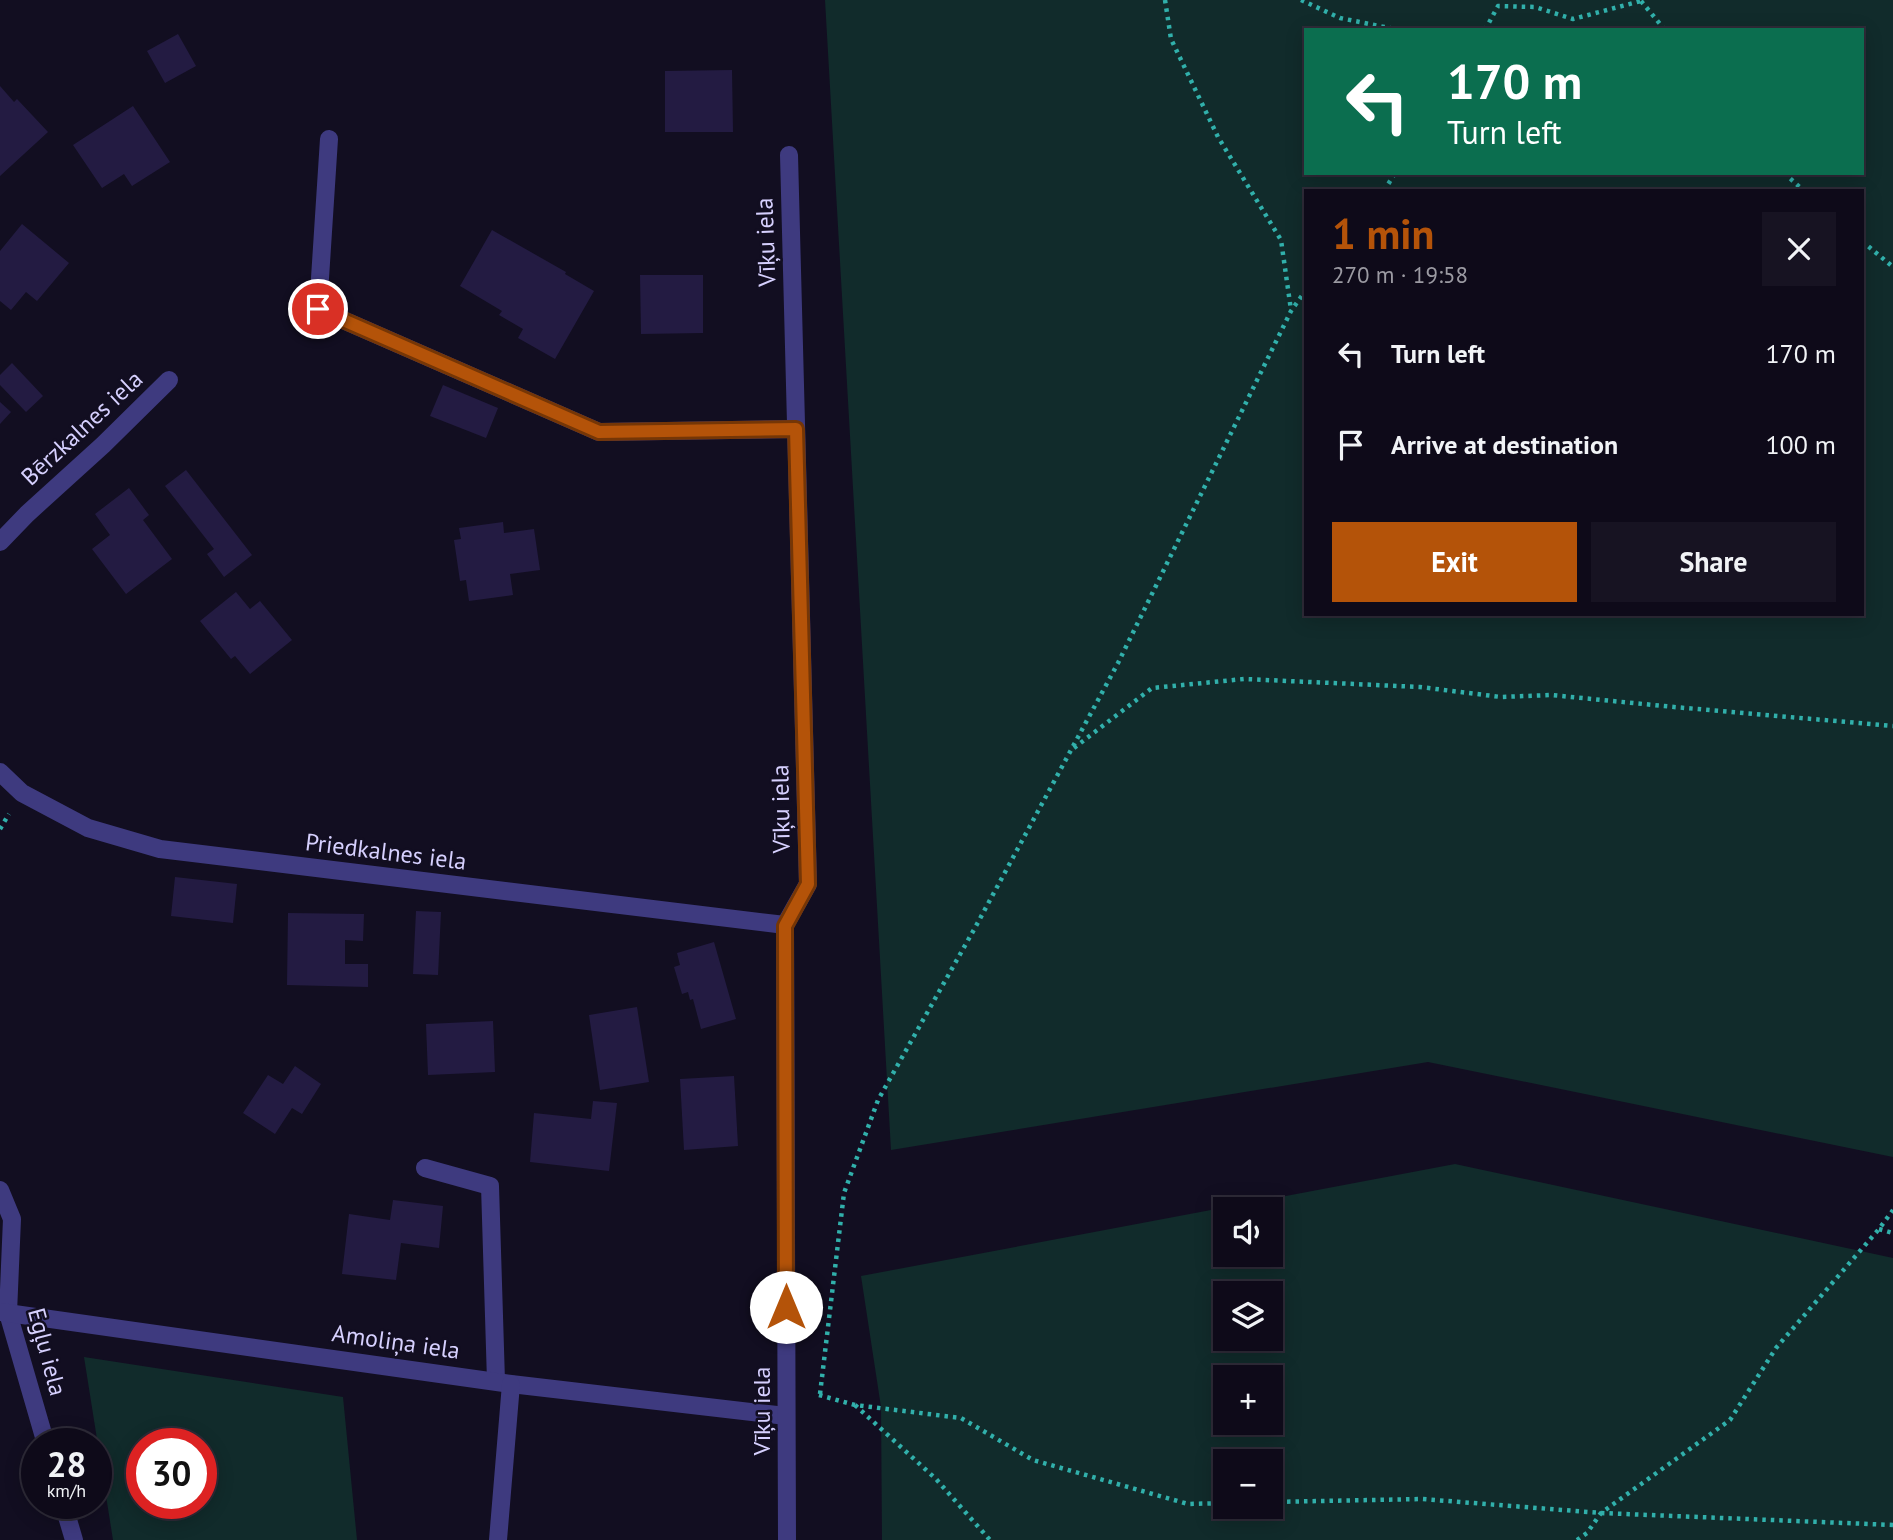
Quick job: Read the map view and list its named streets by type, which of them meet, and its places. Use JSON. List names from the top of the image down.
{
  "streets": {
    "street": [
      "Vīķu iela",
      "Bērzkalnes iela",
      "Priedkalnes iela",
      "Amoliņa iela",
      "Egļu iela"
    ]
  },
  "crossings": [
    ["Vīķu iela", "Priedkalnes iela"],
    ["Vīķu iela", "Amoliņa iela"],
    ["Amoliņa iela", "Egļu iela"]
  ],
  "page": {
    "turn": ["170 m", "Turn left"],
    "heading": ["1 min", "270 m · 19:58"],
    "list": [
      {
        "name": "Turn left",
        "value": "170 m"
      },
      {
        "name": "Arrive at destination",
        "value": "100 m"
      }
    ],
    "buttons": ["Exit", "Share"],
    "map_buttons": ["+", "−"],
    "speed": "28 km/h",
    "limit": "30"
  }
}
